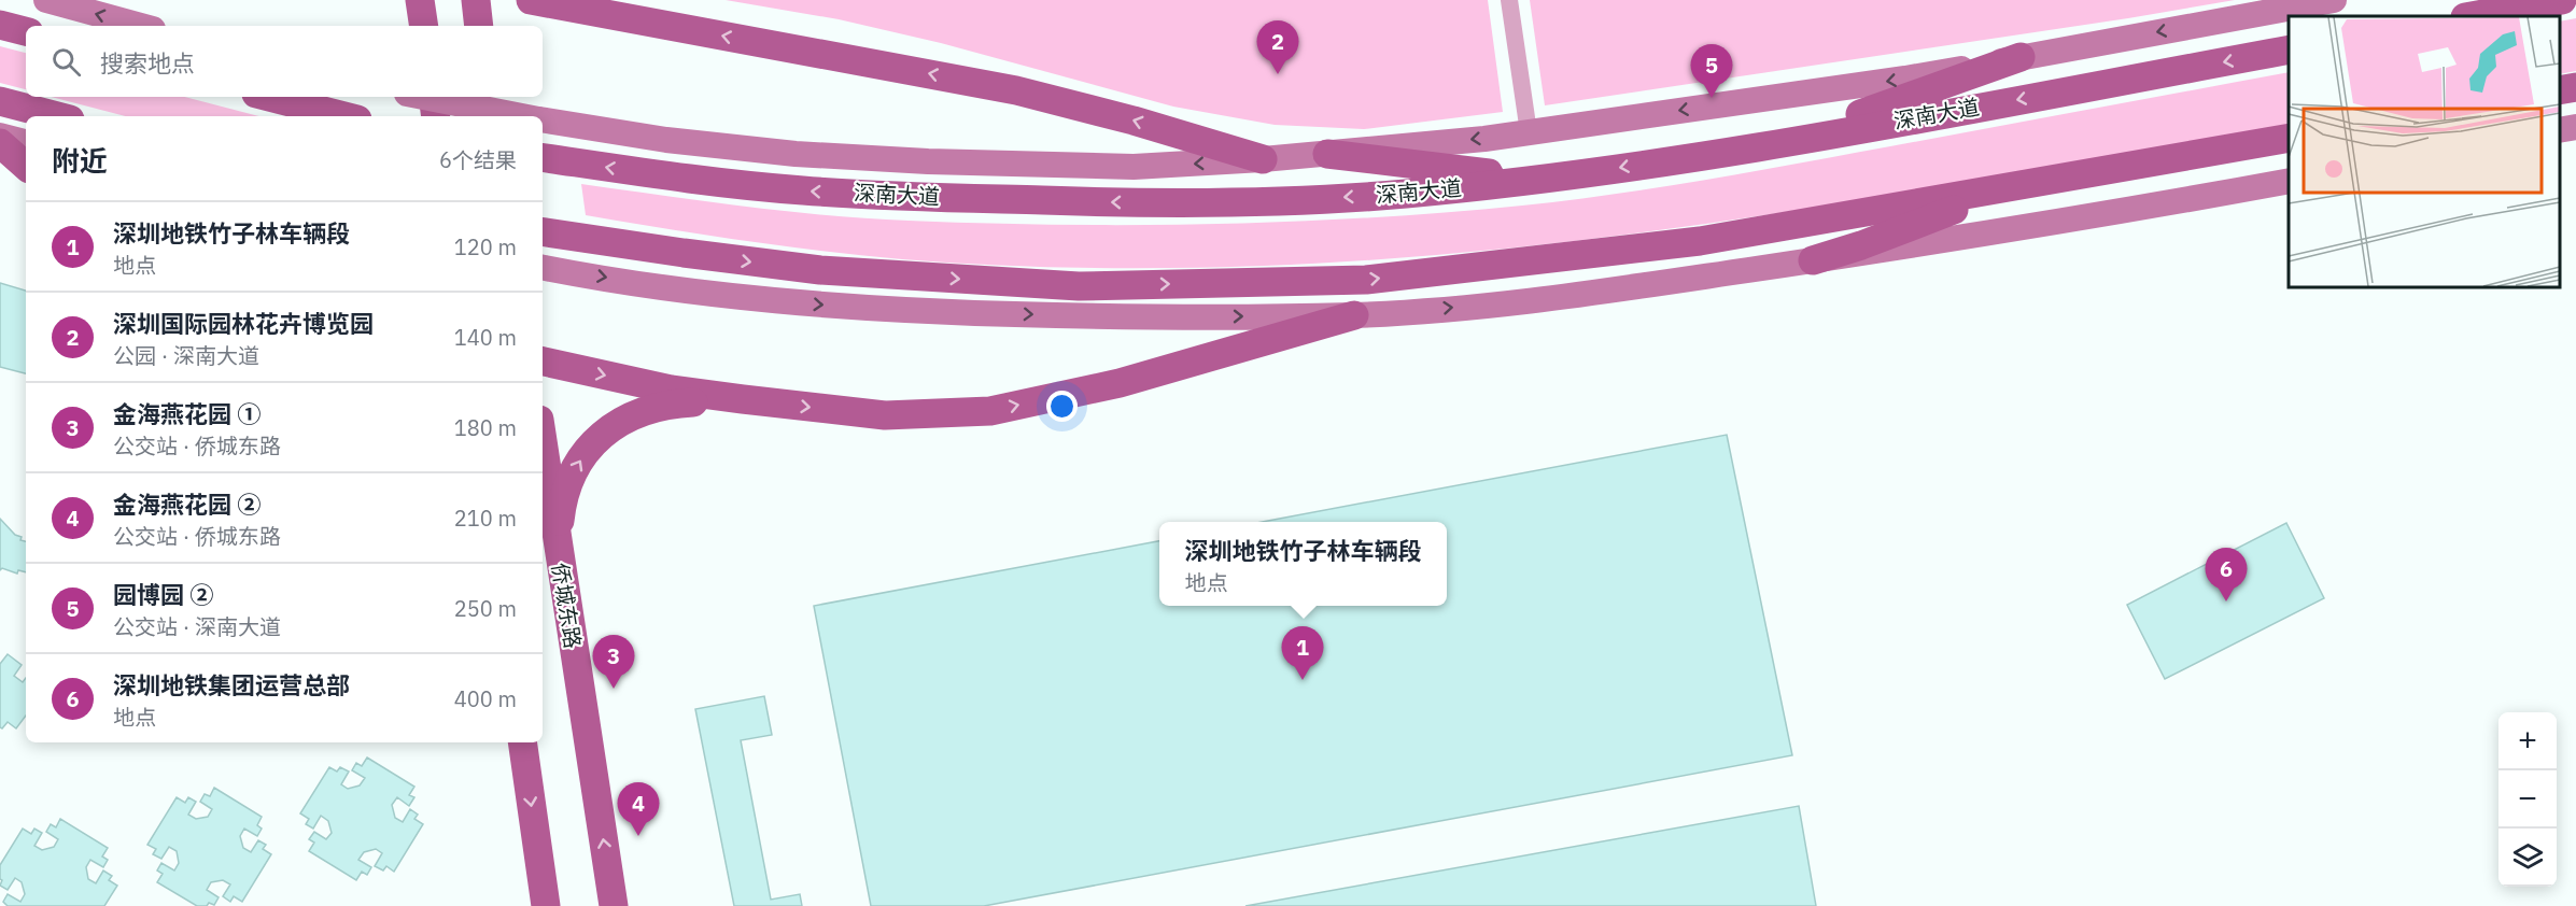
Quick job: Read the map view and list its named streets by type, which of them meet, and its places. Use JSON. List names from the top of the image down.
{
  "streets": {
    "main road": ["深南大道", "侨城东路"]
  },
  "page": {
    "pins": [
      "2",
      "5",
      "6",
      "1",
      "3",
      "4"
    ],
    "search": "搜索地点",
    "heading": ["附近", "6个结果"],
    "list": [
      {
        "mark": "1",
        "name": "深圳地铁竹子林车辆段",
        "note": "地点",
        "value": "120 m"
      },
      {
        "mark": "2",
        "name": "深圳国际园林花卉博览园",
        "note": "公园 · 深南大道",
        "value": "140 m"
      },
      {
        "mark": "3",
        "name": "金海燕花园 ①",
        "note": "公交站 · 侨城东路",
        "value": "180 m"
      },
      {
        "mark": "4",
        "name": "金海燕花园 ②",
        "note": "公交站 · 侨城东路",
        "value": "210 m"
      },
      {
        "mark": "5",
        "name": "园博园 ②",
        "note": "公交站 · 深南大道",
        "value": "250 m"
      },
      {
        "mark": "6",
        "name": "深圳地铁集团运营总部",
        "note": "地点",
        "value": "400 m"
      }
    ],
    "popup": ["深圳地铁竹子林车辆段", "地点"],
    "map_buttons": ["+", "−"]
  }
}
